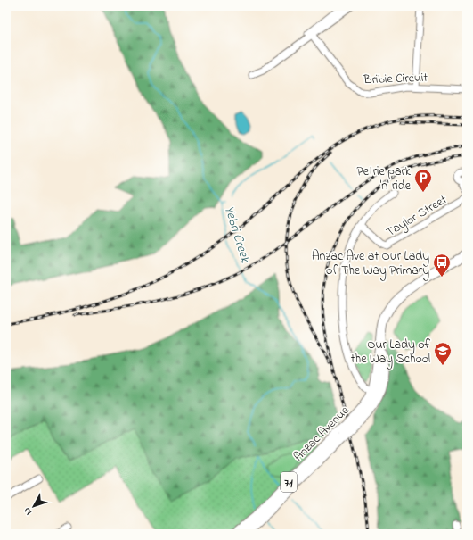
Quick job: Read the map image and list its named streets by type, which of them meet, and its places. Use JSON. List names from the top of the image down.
{
  "streets": {
    "highway": ["Anzac Avenue", "71"],
    "street": ["Bribie Circuit", "Taylor Street"]
  },
  "water": ["Yebri Creek"],
  "places": {
    "parking": ["Petrie park 'n' ride"],
    "bus stop": ["Anzac Ave at Our Lady of The Way Primary"],
    "school or university": ["Our Lady of the Way School"]
  },
  "north": "bottom left"
}
